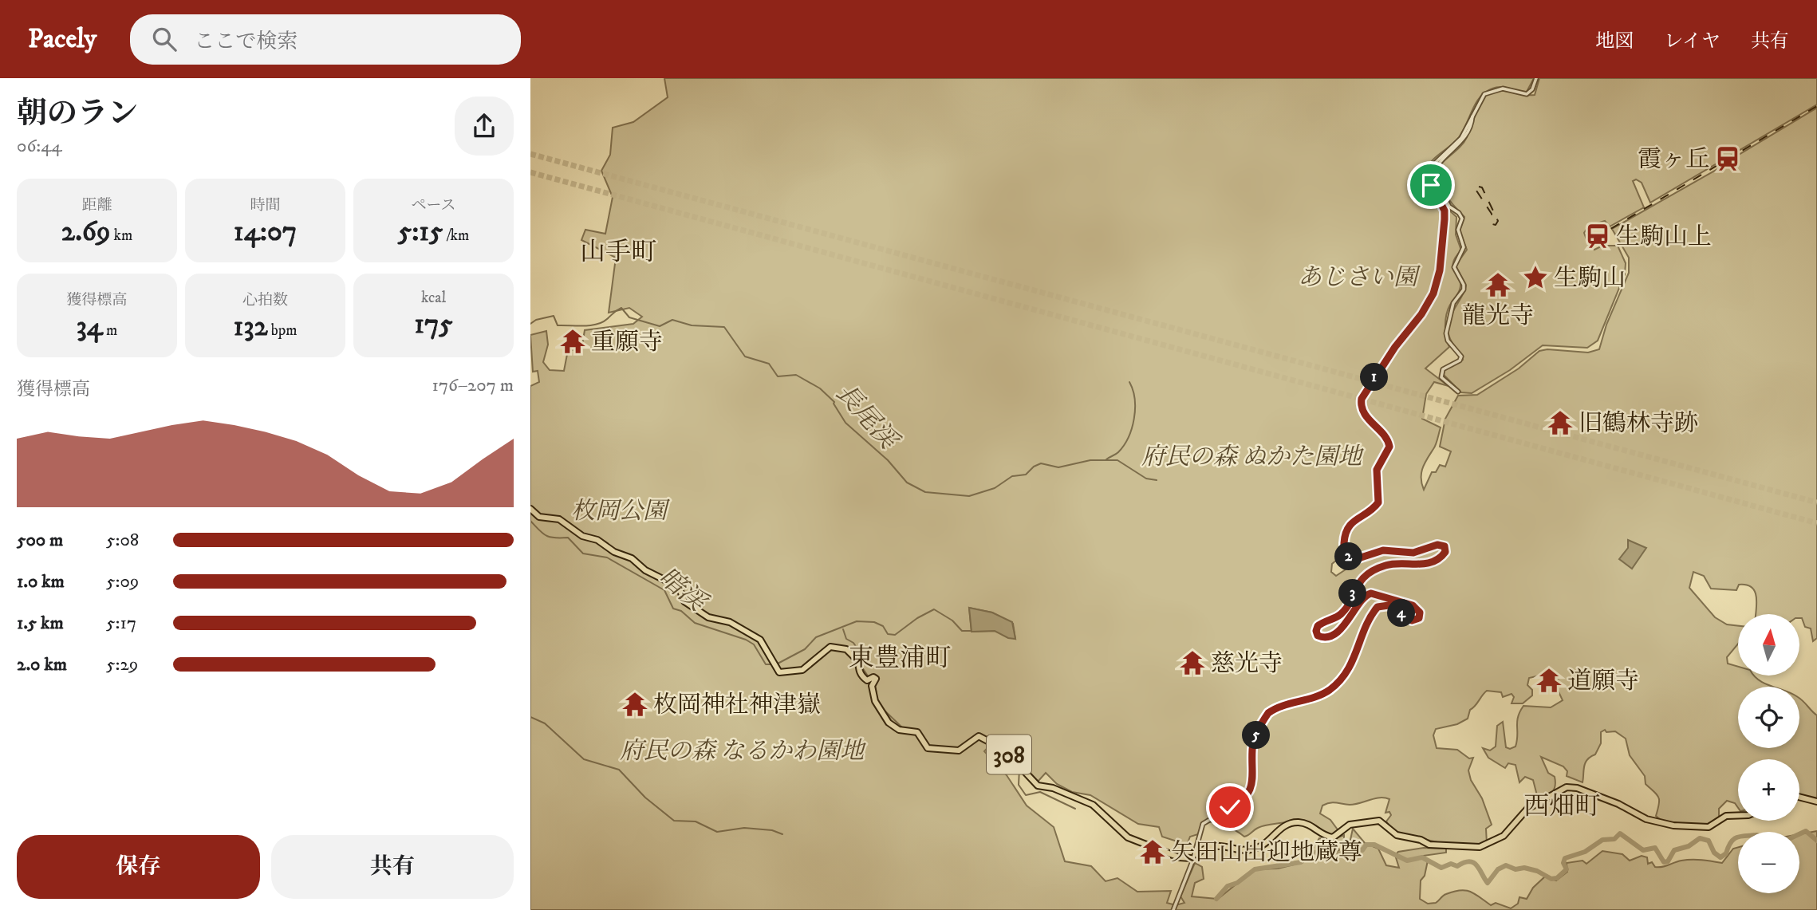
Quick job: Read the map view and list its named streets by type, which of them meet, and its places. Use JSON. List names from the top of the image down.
{
  "streets": {
    "highway": ["308"]
  },
  "districts": ["山手町", "東豊浦町", "西畑町"],
  "water": ["長尾渓", "暗渓"],
  "parks": [
    "あじさい園",
    "府民の森 ぬかた園地",
    "枚岡公園",
    "府民の森 なるかわ園地"
  ],
  "places": {
    "station": ["霞ヶ丘", "生駒山上"],
    "place": ["生駒山"],
    "temple": [
      "龍光寺",
      "重願寺",
      "旧鶴林寺跡",
      "慈光寺",
      "道願寺",
      "枚岡神社神津嶽",
      "矢田山出迎地蔵尊"
    ]
  },
  "north": "top",
  "page": {
    "header": "Pacely",
    "search": "ここで検索",
    "nav": ["地図", "レイヤ", "共有"],
    "heading": ["朝のラン", "06:44"],
    "stats": [
      ["距離", "2.69 km"],
      ["時間", "14:07"],
      ["ペース", "5:15 /km"],
      ["獲得標高", "34 m"],
      ["心拍数", "132 bpm"],
      ["kcal", "175"]
    ],
    "chart": ["獲得標高", "176–207 m"],
    "pins": [
      "1",
      "2",
      "3",
      "4",
      "5"
    ],
    "list": [
      {
        "name": "500 m",
        "note": "5:08"
      },
      {
        "name": "1.0 km",
        "note": "5:09"
      },
      {
        "name": "1.5 km",
        "note": "5:17"
      },
      {
        "name": "2.0 km",
        "note": "5:29"
      }
    ],
    "map_buttons": ["+", "−"],
    "buttons": ["保存", "共有"]
  }
}
